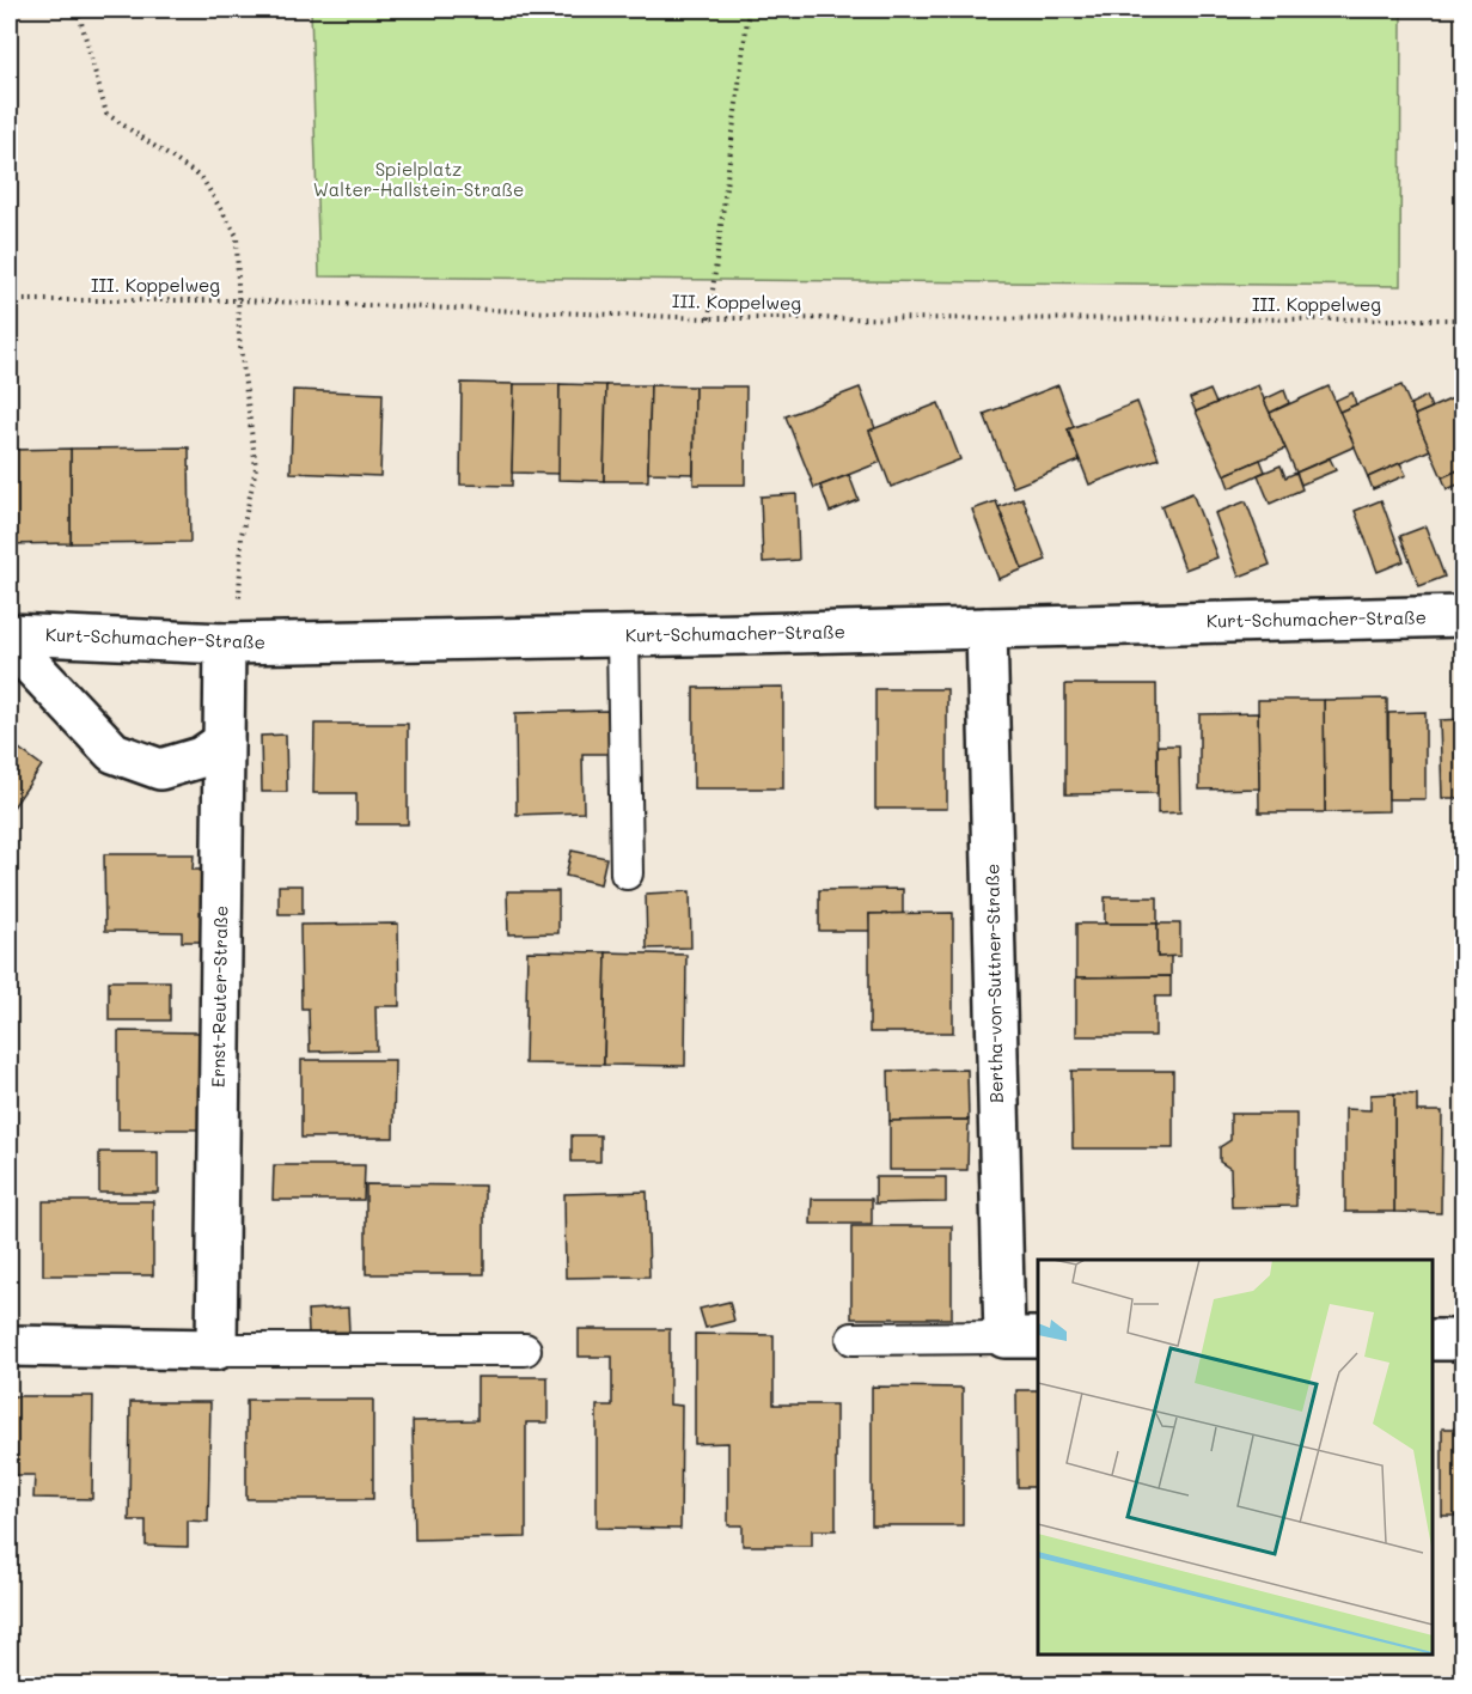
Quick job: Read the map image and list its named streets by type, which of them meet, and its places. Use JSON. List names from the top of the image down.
{
  "streets": {
    "street": ["Kurt-Schumacher-Straße", "Bertha-von-Suttner-Straße", "Ernst-Reuter-Straße"],
    "path": ["III. Koppelweg"]
  },
  "crossings": [
    ["Kurt-Schumacher-Straße", "Bertha-von-Suttner-Straße"],
    ["Kurt-Schumacher-Straße", "Ernst-Reuter-Straße"]
  ],
  "parks": ["Spielplatz Walter-Hallstein-Straße"]
}
